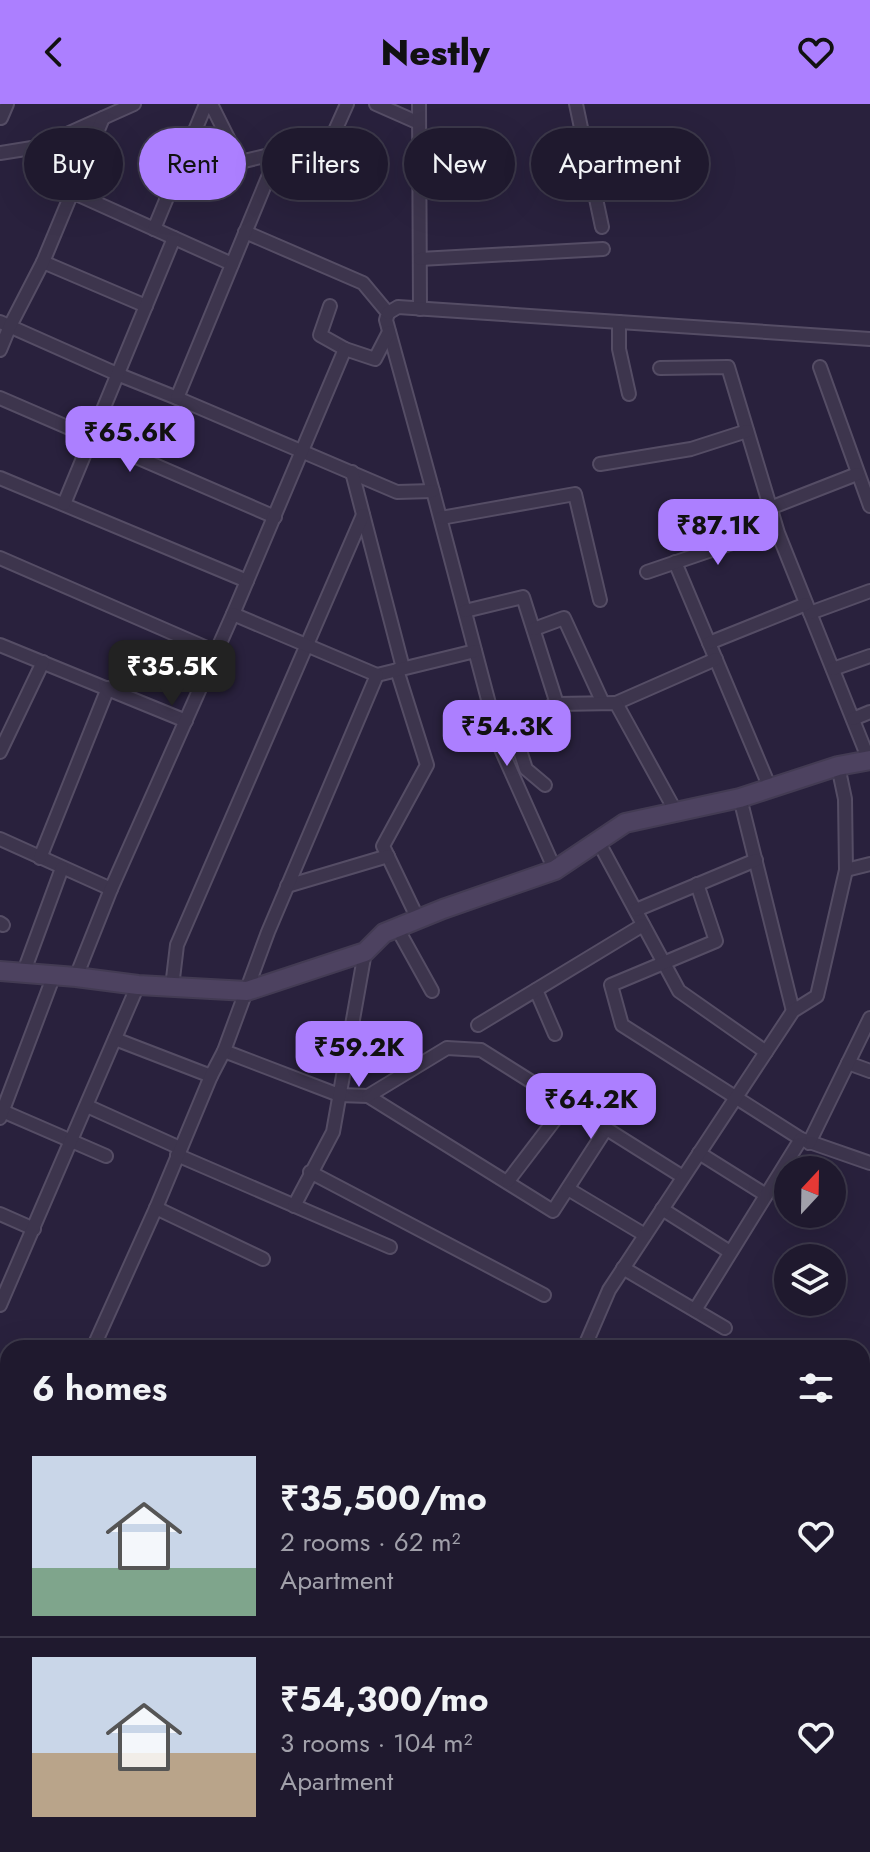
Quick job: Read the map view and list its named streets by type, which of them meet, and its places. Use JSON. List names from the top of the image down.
{
  "north": "top",
  "page": {
    "header": "Nestly",
    "chip": [
      "Buy",
      "Rent",
      "Filters",
      "New",
      "Apartment"
    ],
    "price": [
      "₹65.6K",
      "₹87.1K",
      "₹35.5K",
      "₹54.3K",
      "₹59.2K",
      "₹64.2K"
    ],
    "heading": "6 homes",
    "list": [
      {
        "name": "₹35,500/mo",
        "note": "2 rooms · 62 m² · Apartment"
      },
      {
        "name": "₹54,300/mo",
        "note": "3 rooms · 104 m² · Apartment"
      }
    ]
  }
}
